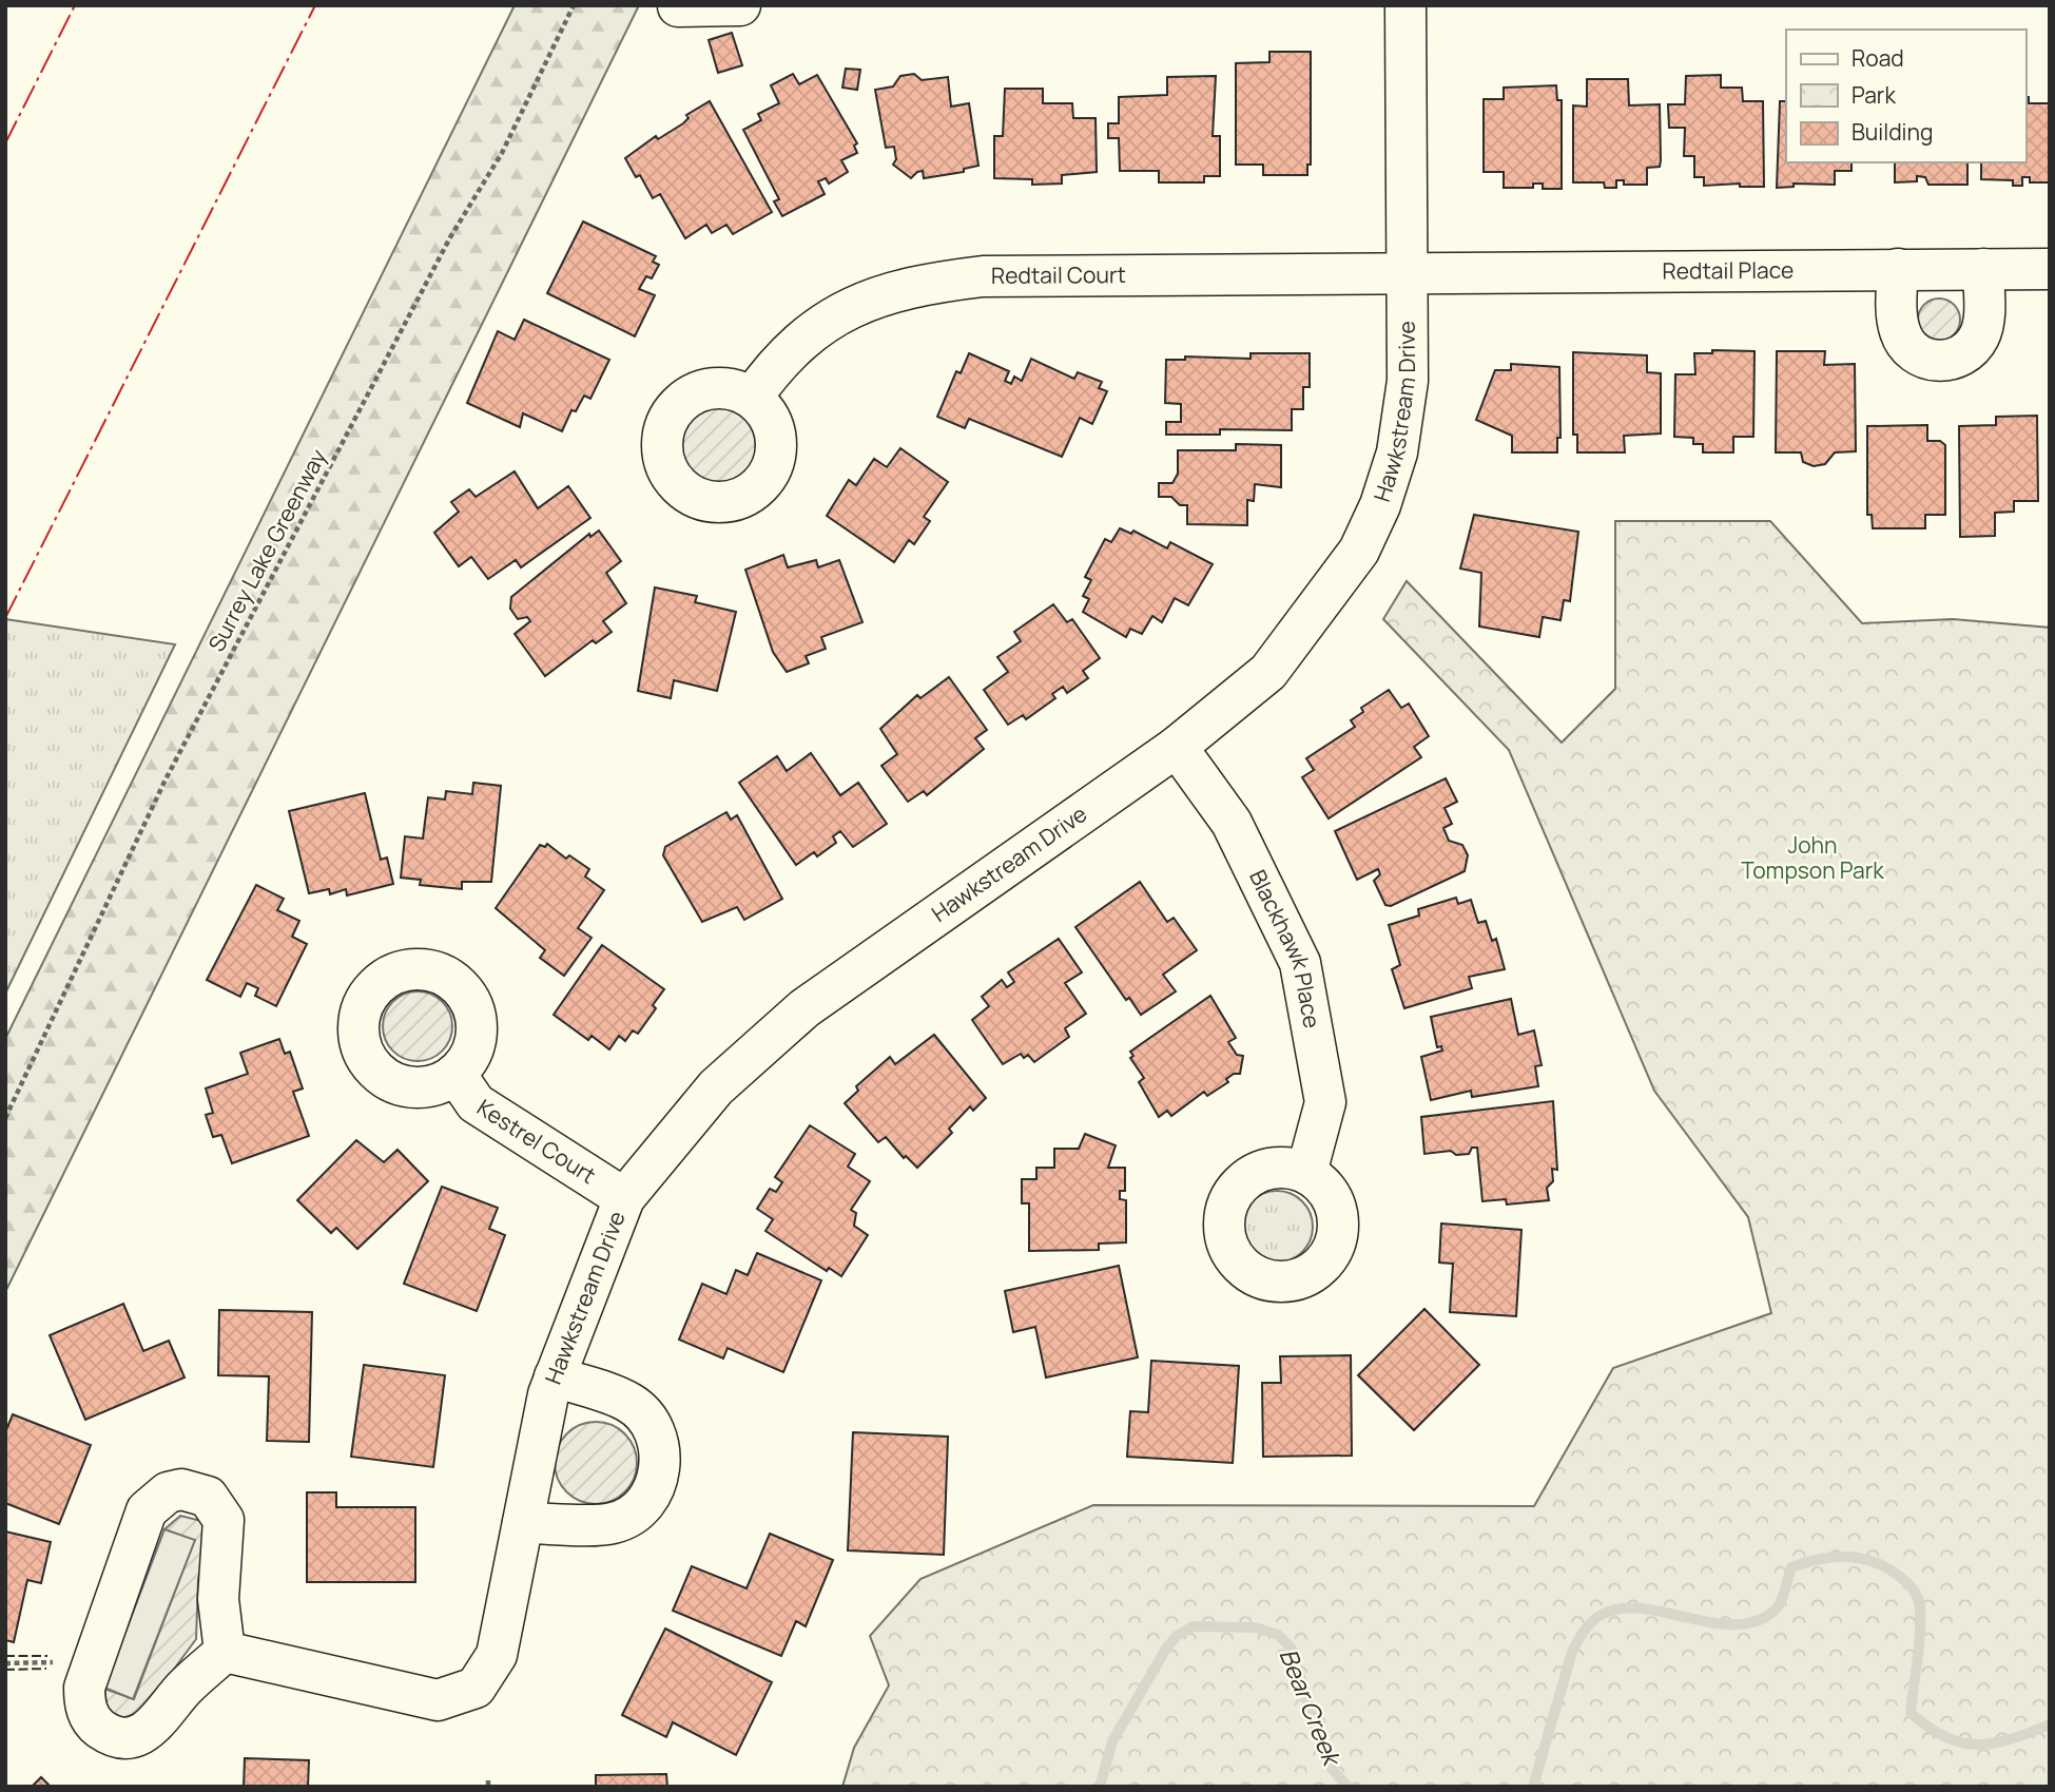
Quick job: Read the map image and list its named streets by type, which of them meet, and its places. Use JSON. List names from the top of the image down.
{
  "streets": {
    "street": [
      "Redtail Place",
      "Redtail Court",
      "Hawkstream Drive",
      "Blackhawk Place",
      "Kestrel Court"
    ],
    "path": ["Surrey Lake Greenway"]
  },
  "crossings": [
    ["Redtail Place", "Redtail Court"],
    ["Redtail Place", "Hawkstream Drive"],
    ["Redtail Court", "Hawkstream Drive"],
    ["Hawkstream Drive", "Blackhawk Place"],
    ["Hawkstream Drive", "Kestrel Court"]
  ],
  "water": ["Bear Creek"],
  "parks": ["John Tompson Park"],
  "legend": ["Road", "Park", "Building"]
}
